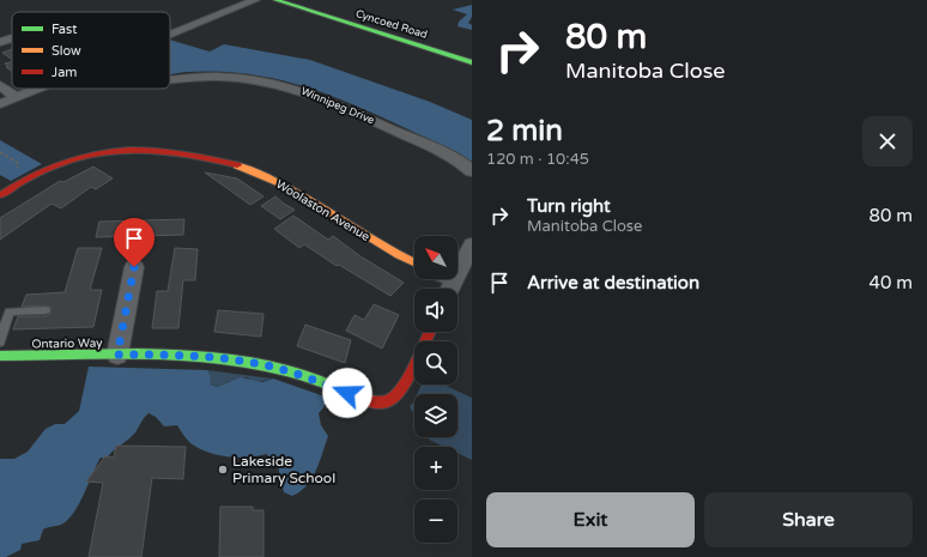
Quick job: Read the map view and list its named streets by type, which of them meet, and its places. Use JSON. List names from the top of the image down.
{
  "streets": {
    "street": [
      "Cyncoed Road",
      "Winnipeg Drive",
      "Woolaston Avenue",
      "Ontario Way"
    ]
  },
  "places": ["Lakeside Primary School"],
  "legend": ["Fast", "Slow", "Jam"],
  "north": "top left",
  "page": {
    "turn": ["80 m", "Manitoba Close"],
    "heading": ["2 min", "120 m · 10:45"],
    "list": [
      {
        "name": "Turn right",
        "note": "Manitoba Close",
        "value": "80 m"
      },
      {
        "name": "Arrive at destination",
        "value": "40 m"
      }
    ],
    "map_buttons": ["+", "−"],
    "buttons": ["Exit", "Share"]
  }
}
